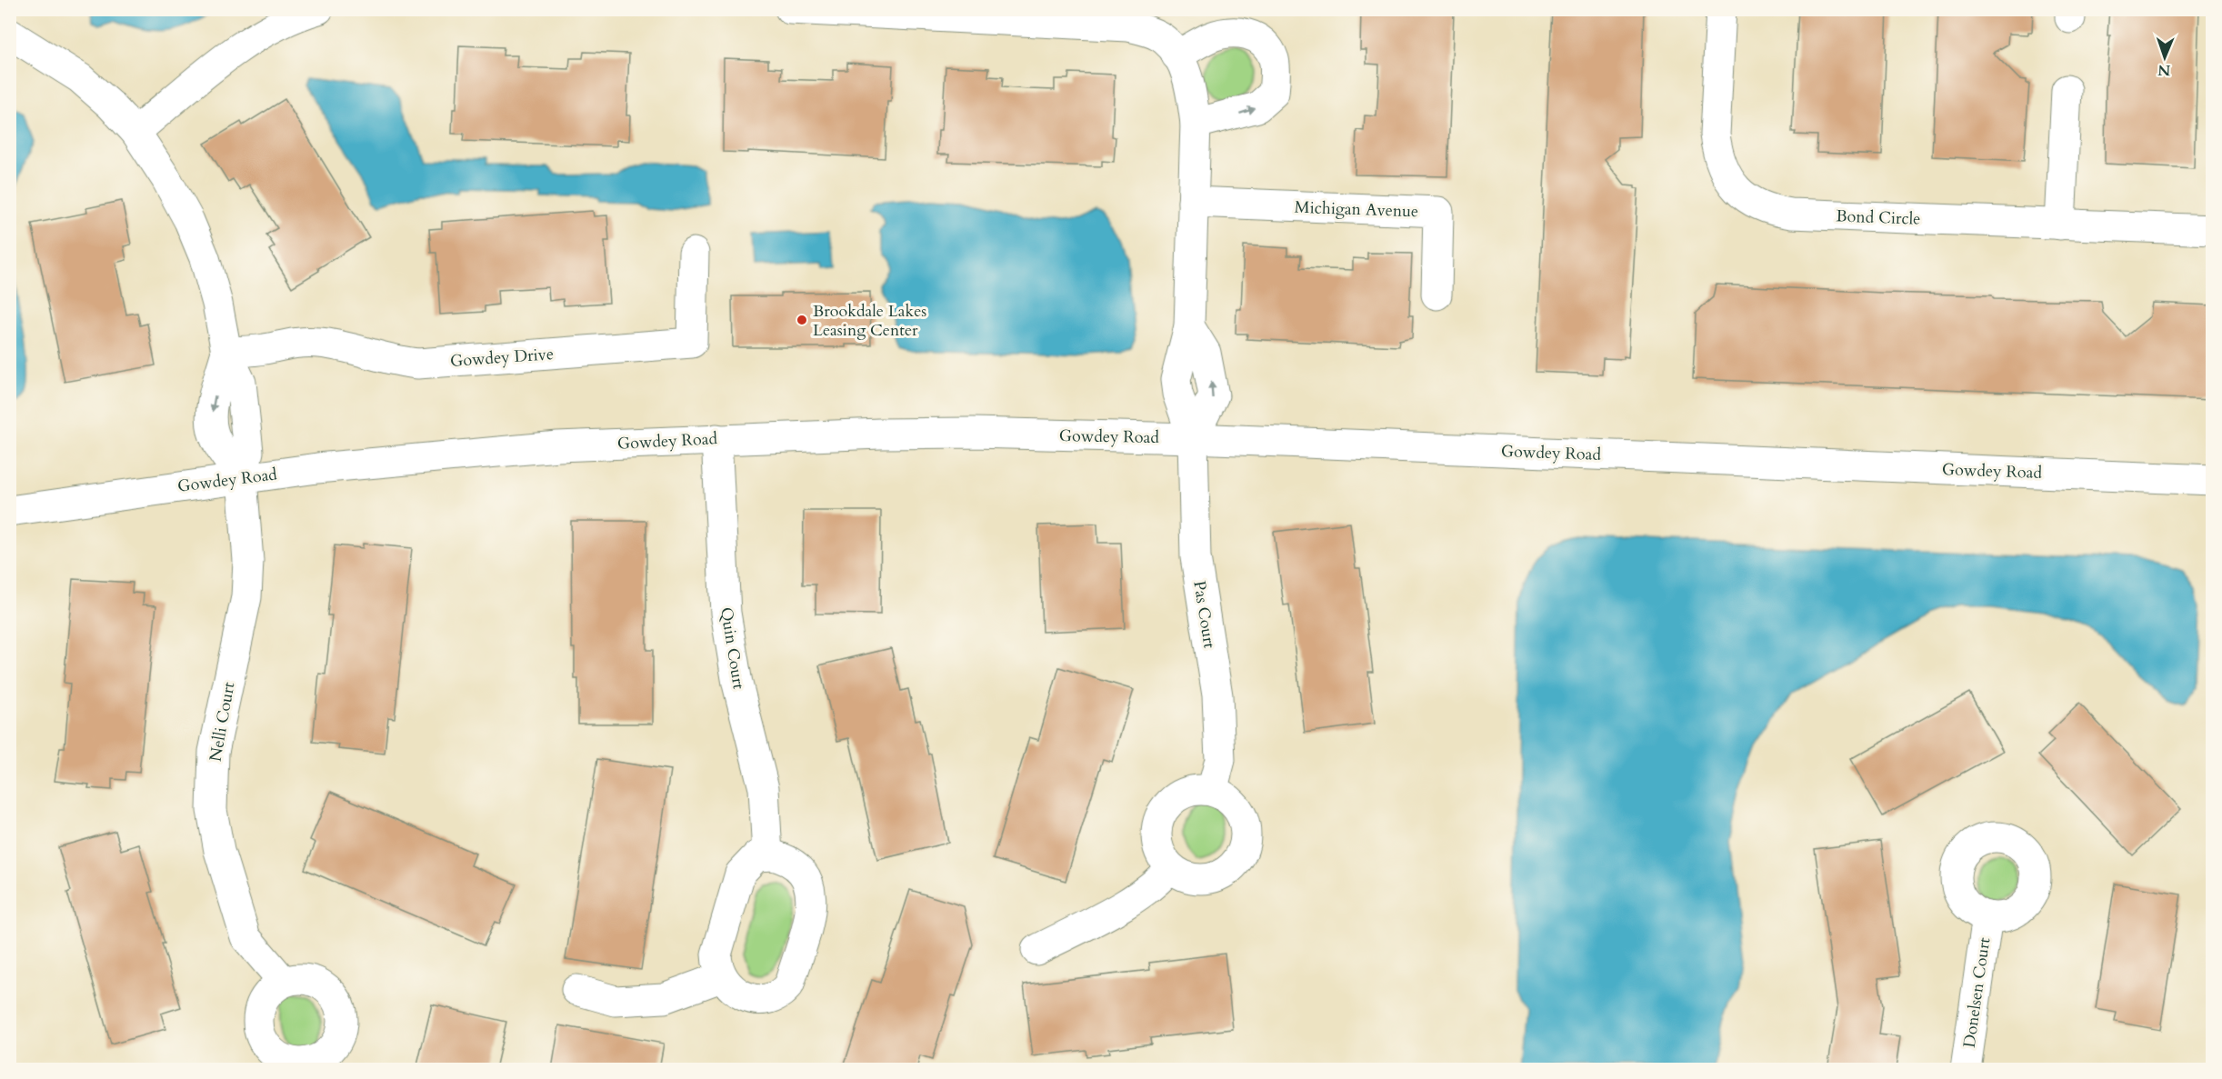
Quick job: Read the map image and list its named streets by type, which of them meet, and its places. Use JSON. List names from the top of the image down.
{
  "streets": {
    "street": [
      "Michigan Avenue",
      "Bond Circle",
      "Gowdey Drive",
      "Gowdey Road",
      "Pas Court",
      "Quin Court",
      "Nelli Court",
      "Donelsen Court"
    ]
  },
  "crossings": [
    ["Gowdey Drive", "Nelli Court"],
    ["Gowdey Road", "Pas Court"],
    ["Gowdey Road", "Quin Court"],
    ["Gowdey Road", "Nelli Court"]
  ],
  "places": ["Brookdale Lakes Leasing Center"],
  "north": "bottom"
}
